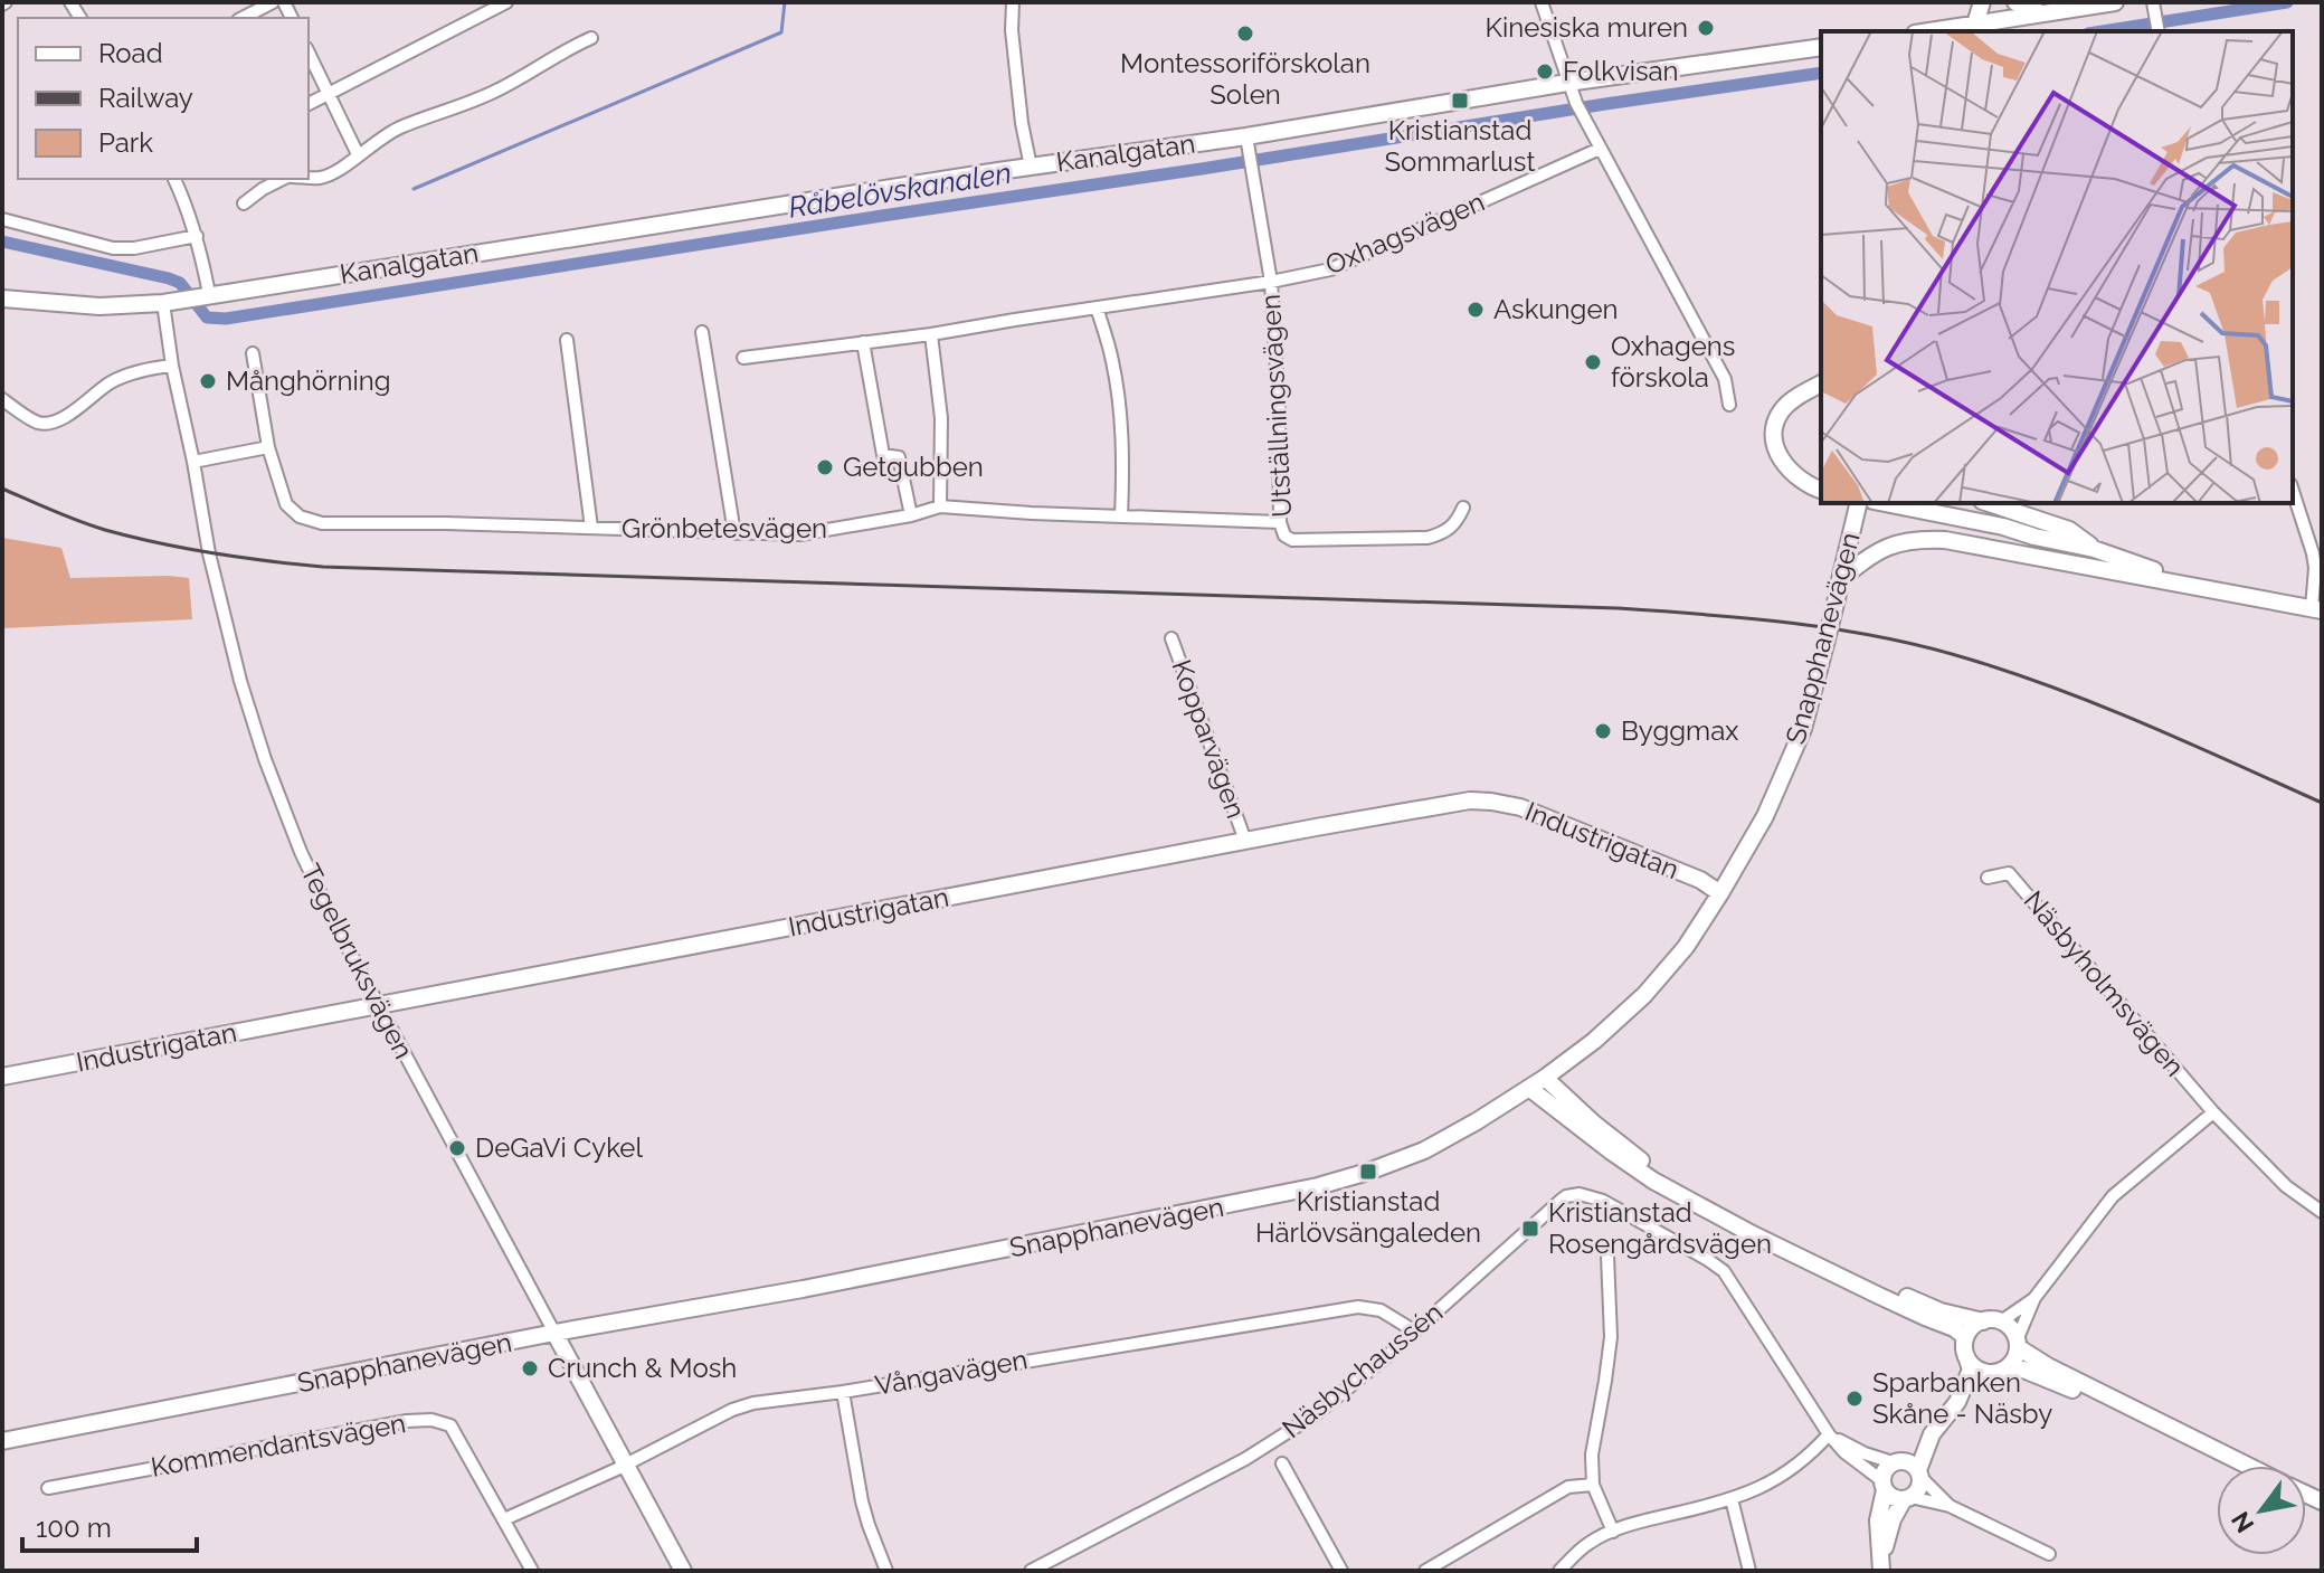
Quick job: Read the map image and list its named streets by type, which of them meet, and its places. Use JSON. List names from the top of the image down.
{
  "streets": {
    "main road": [
      "Kanalgatan",
      "Snapphanevägen",
      "Industrigatan",
      "Tegelbruksvägen"
    ],
    "street": [
      "Oxhagsvägen",
      "Utställningsvägen",
      "Grönbetesvägen",
      "Kopparvägen",
      "Näsbyholmsvägen",
      "Näsbychaussén",
      "Vångavägen",
      "Kommendantsvägen"
    ]
  },
  "crossings": [
    ["Kanalgatan", "Utställningsvägen"],
    ["Kanalgatan", "Tegelbruksvägen"],
    ["Oxhagsvägen", "Utställningsvägen"],
    ["Utställningsvägen", "Grönbetesvägen"],
    ["Snapphanevägen", "Industrigatan"],
    ["Snapphanevägen", "Tegelbruksvägen"],
    ["Kopparvägen", "Industrigatan"],
    ["Industrigatan", "Tegelbruksvägen"],
    ["Tegelbruksvägen", "Vångavägen"],
    ["Näsbychaussén", "Vångavägen"],
    ["Vångavägen", "Kommendantsvägen"]
  ],
  "water": ["Råbelövskanalen"],
  "places": {
    "other": [
      "Kinesiska muren",
      "Montessoriförskolan Solen",
      "Folkvisan",
      "Askungen",
      "Oxhagens förskola",
      "Månghörning",
      "Getgubben",
      "Byggmax",
      "DeGaVi Cykel",
      "Crunch & Mosh",
      "Sparbanken Skåne - Näsby"
    ],
    "transit": ["Kristianstad Sommarlust", "Kristianstad Härlövsängaleden", "Kristianstad Rosengårdsvägen"]
  },
  "legend": ["Road", "Railway", "Park"],
  "scale_bar": "100 m",
  "north": "bottom left"
}
